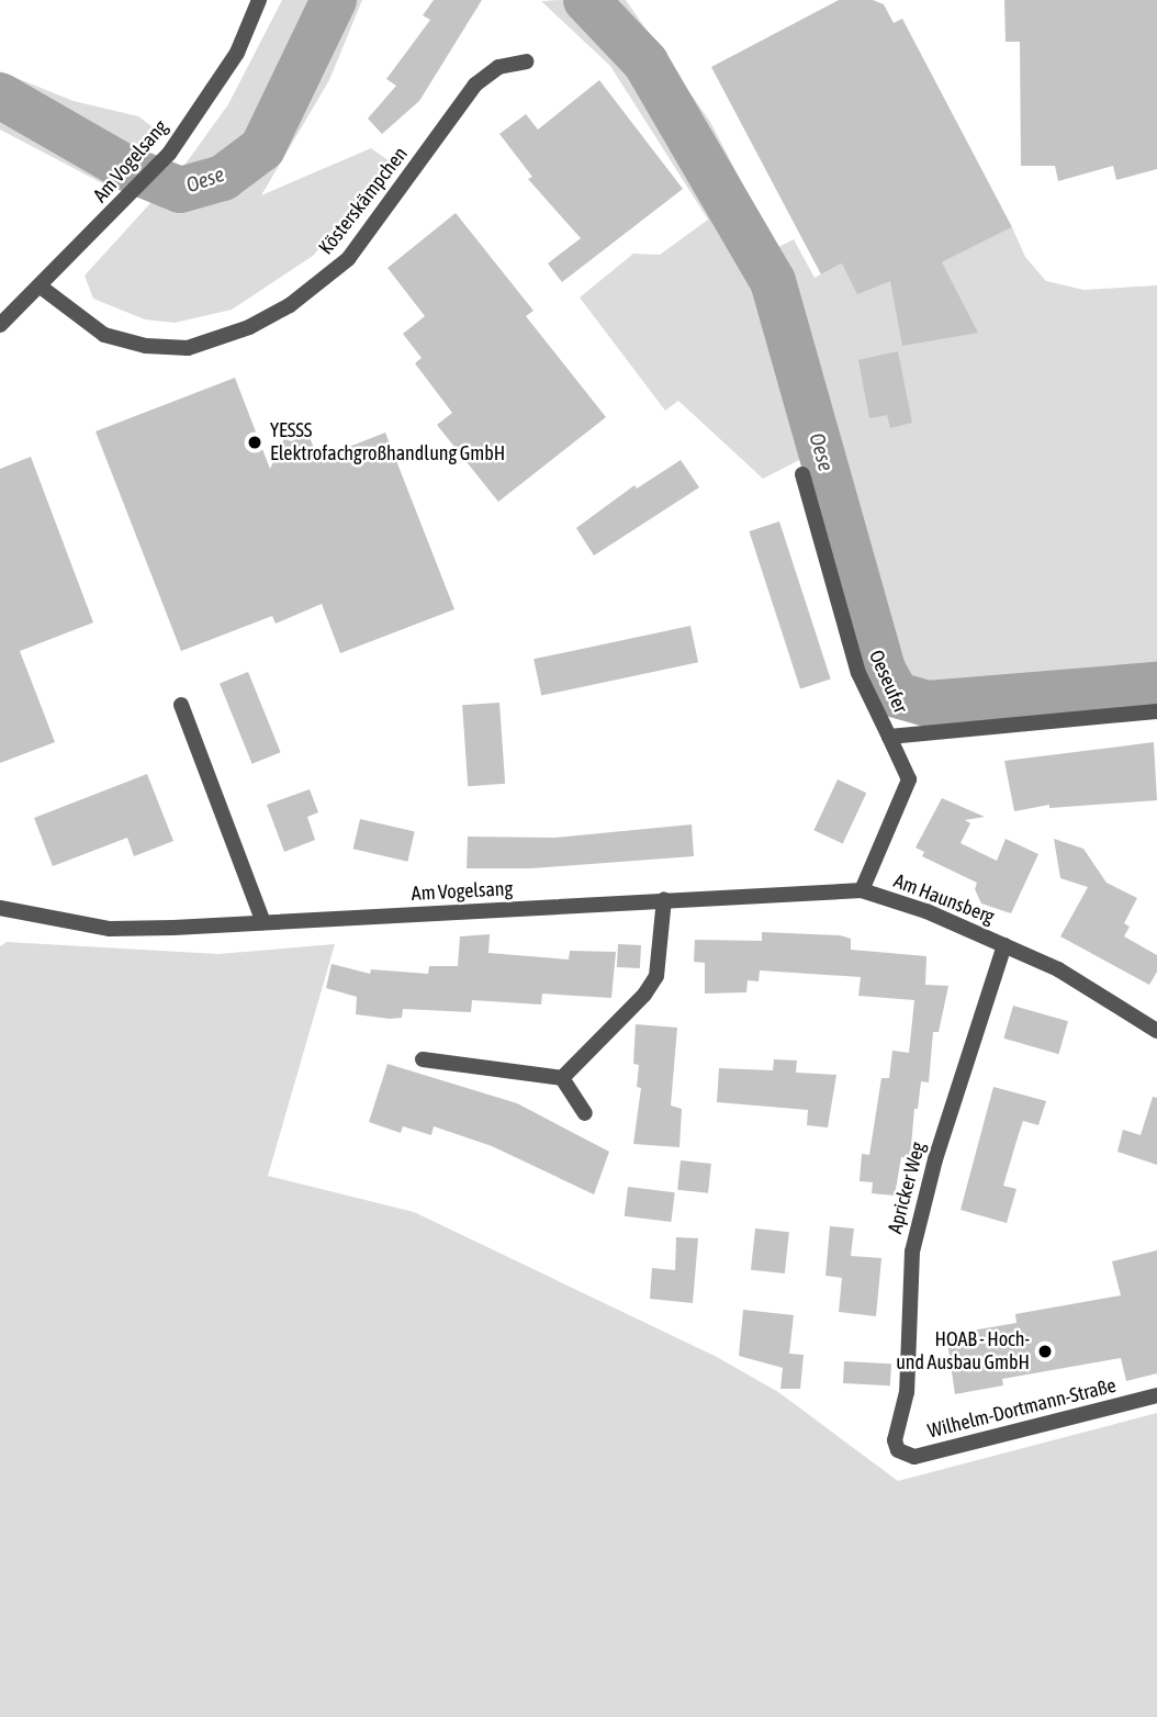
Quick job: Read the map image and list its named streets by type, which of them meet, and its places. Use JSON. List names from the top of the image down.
{
  "streets": {
    "street": [
      "Am Vogelsang",
      "Kösterskämpchen",
      "Oeseufer",
      "Am Haunsberg",
      "Apricker Weg",
      "Wilhelm-Dortmann-Straße"
    ]
  },
  "crossings": [
    ["Am Vogelsang", "Kösterskämpchen"],
    ["Am Vogelsang", "Am Haunsberg"],
    ["Oeseufer", "Am Haunsberg"],
    ["Am Haunsberg", "Apricker Weg"],
    ["Apricker Weg", "Wilhelm-Dortmann-Straße"]
  ],
  "water": ["Oese"],
  "places": ["YESSS Elektrofachgroßhandlung GmbH", "HOAB - Hoch- und Ausbau GmbH"]
}
